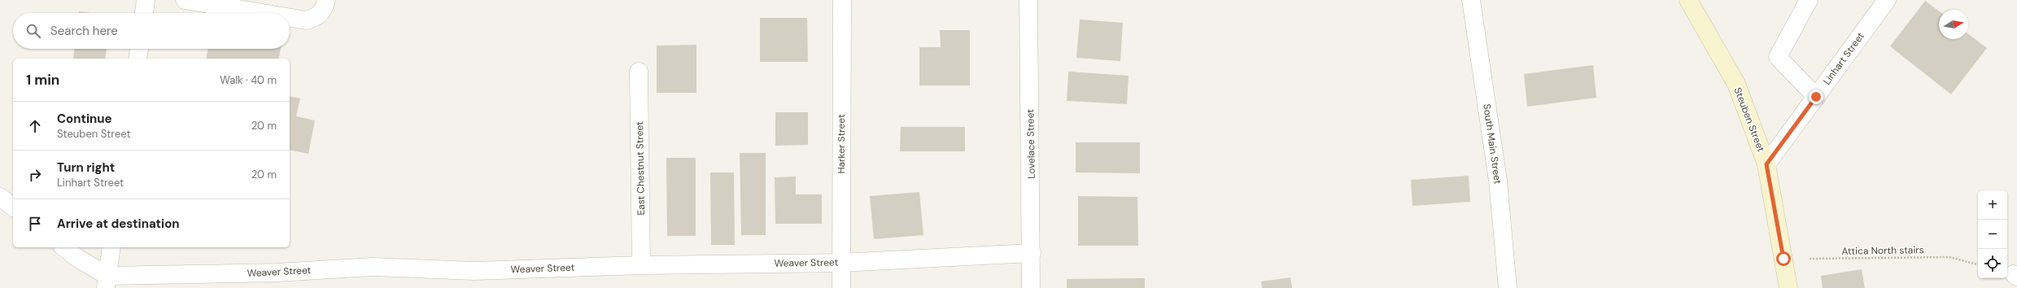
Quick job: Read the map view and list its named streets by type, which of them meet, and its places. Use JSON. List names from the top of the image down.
{
  "streets": {
    "street": [
      "Linhart Street",
      "Steuben Street",
      "Harker Street",
      "Lovelace Street",
      "South Main Street",
      "East Chestnut Street",
      "Weaver Street"
    ],
    "path": ["Attica North stairs"]
  },
  "crossings": [
    ["Linhart Street", "Steuben Street"],
    ["Steuben Street", "Attica North stairs"],
    ["Harker Street", "Weaver Street"],
    ["Lovelace Street", "Weaver Street"],
    ["East Chestnut Street", "Weaver Street"]
  ],
  "north": "right",
  "page": {
    "search": "Search here",
    "heading": ["1 min", "Walk · 40 m"],
    "list": [
      ["Continue", "Steuben Street", "20 m"],
      ["Turn right", "Linhart Street", "20 m"],
      "Arrive at destination"
    ],
    "map_buttons": ["+", "−"]
  }
}
